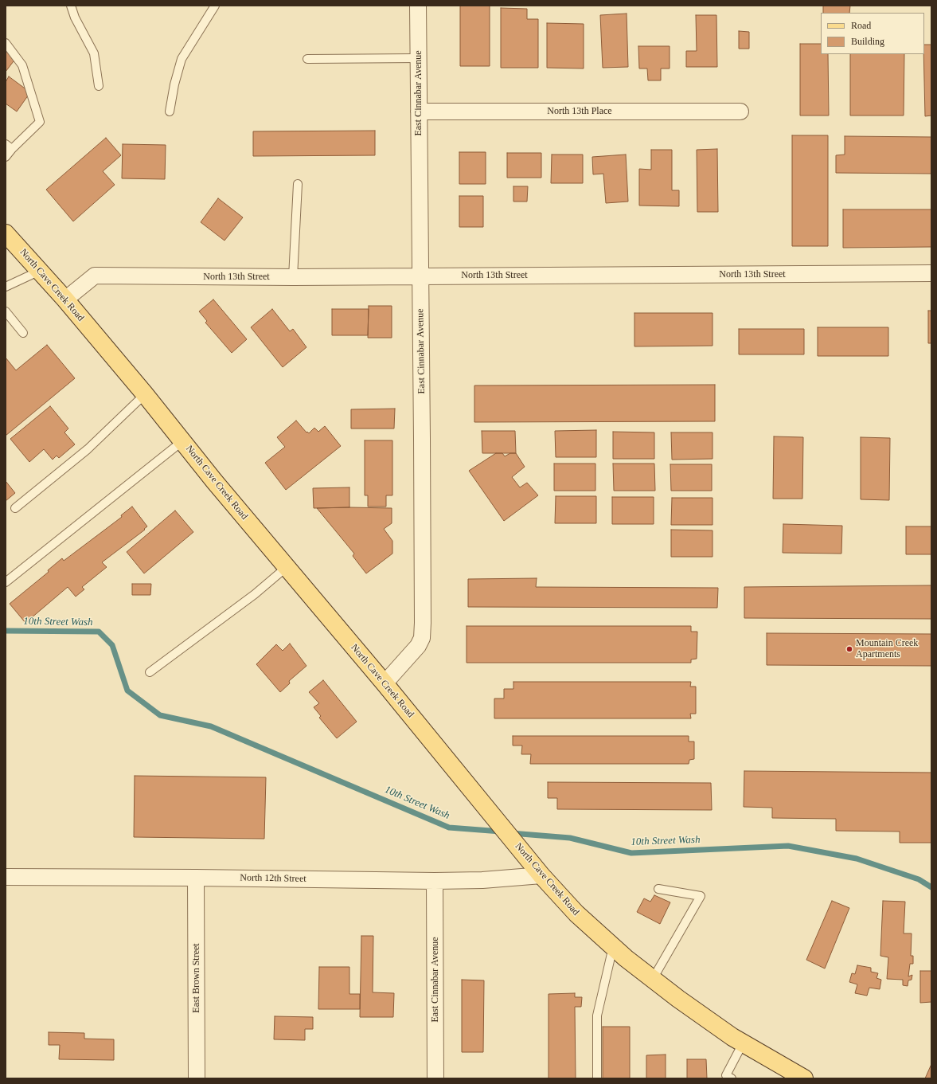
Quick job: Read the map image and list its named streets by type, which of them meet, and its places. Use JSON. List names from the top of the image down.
{
  "streets": {
    "main road": ["North Cave Creek Road"],
    "street": [
      "East Cinnabar Avenue",
      "North 13th Place",
      "North 13th Street",
      "North 12th Street",
      "East Brown Street"
    ]
  },
  "crossings": [
    ["East Cinnabar Avenue", "North 13th Place"],
    ["East Cinnabar Avenue", "North 13th Street"],
    ["East Cinnabar Avenue", "North Cave Creek Road"],
    ["East Cinnabar Avenue", "North 12th Street"],
    ["North 13th Street", "North Cave Creek Road"],
    ["North Cave Creek Road", "North 12th Street"],
    ["North 12th Street", "East Brown Street"]
  ],
  "water": ["10th Street Wash"],
  "places": ["Mountain Creek Apartments"],
  "legend": ["Road", "Building"]
}
